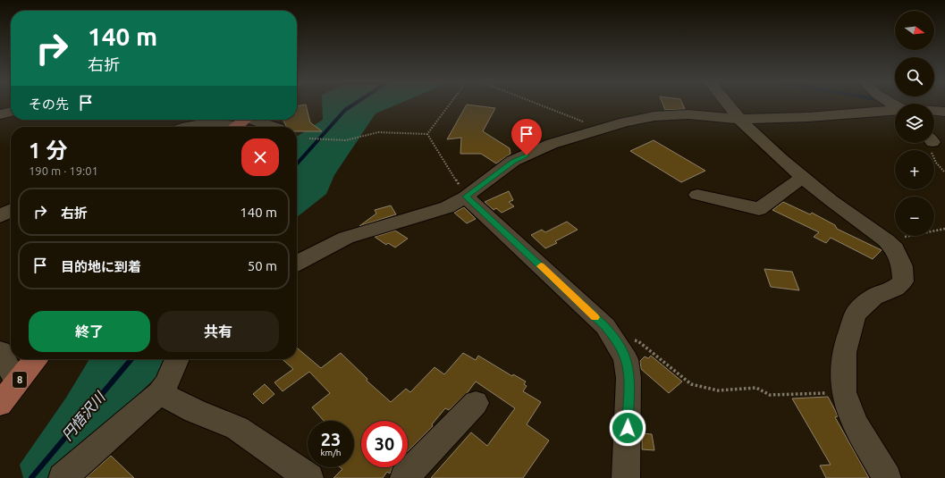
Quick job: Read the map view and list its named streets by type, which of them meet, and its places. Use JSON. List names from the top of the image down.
{
  "streets": {
    "main road": ["8"]
  },
  "water": ["円悟沢川"],
  "north": "right",
  "page": {
    "map_buttons": ["+", "−"],
    "turn": ["140 m", "右折"],
    "then": "その先",
    "heading": ["1 分", "190 m · 19:01"],
    "list": [
      {
        "name": "右折",
        "value": "140 m"
      },
      {
        "name": "目的地に到着",
        "value": "50 m"
      }
    ],
    "buttons": ["終了", "共有"],
    "speed": "23 km/h",
    "limit": "30"
  }
}
